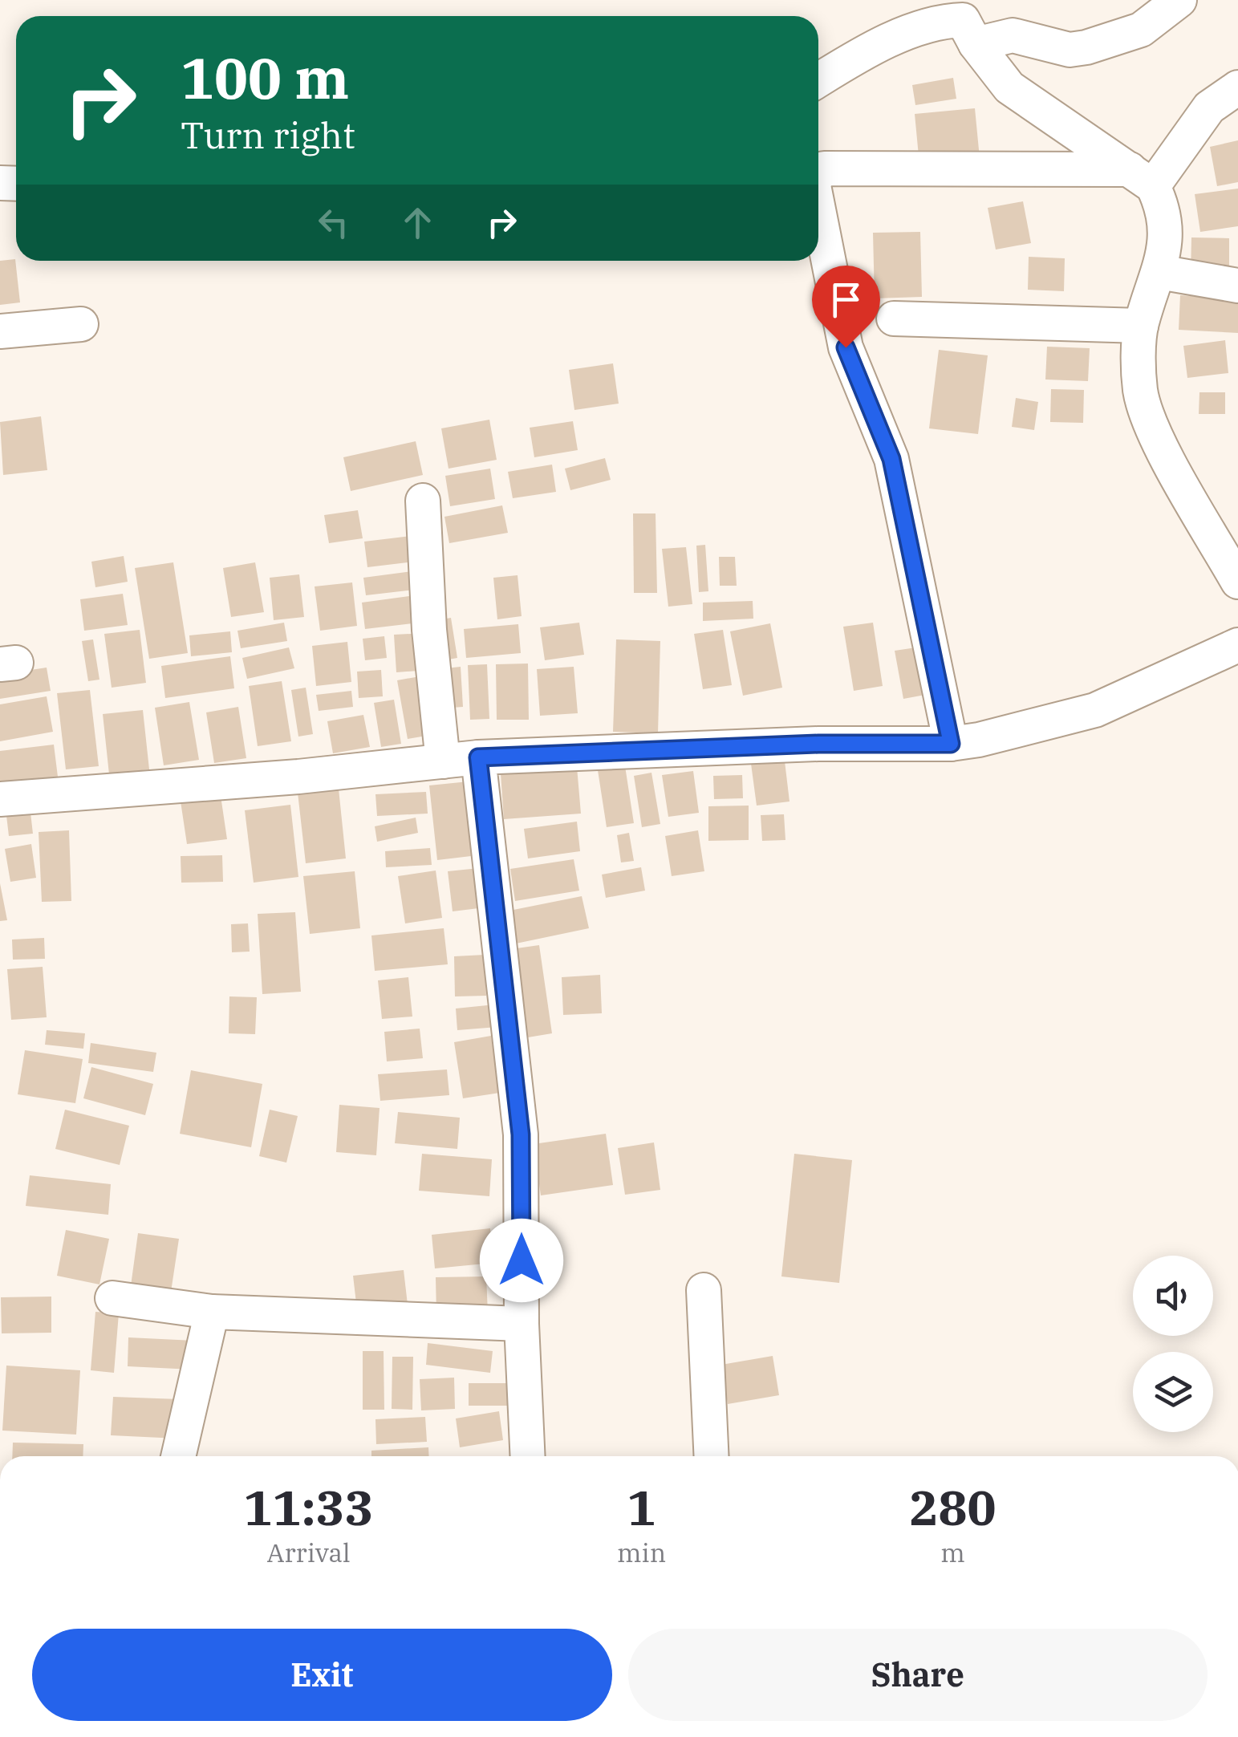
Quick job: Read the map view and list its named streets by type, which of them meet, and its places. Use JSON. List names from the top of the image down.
{
  "page": {
    "turn": ["100 m", "Turn right"],
    "eta": [
      "11:33",
      "Arrival",
      "1",
      "min",
      "280",
      "m"
    ],
    "buttons": ["Exit", "Share"]
  }
}
